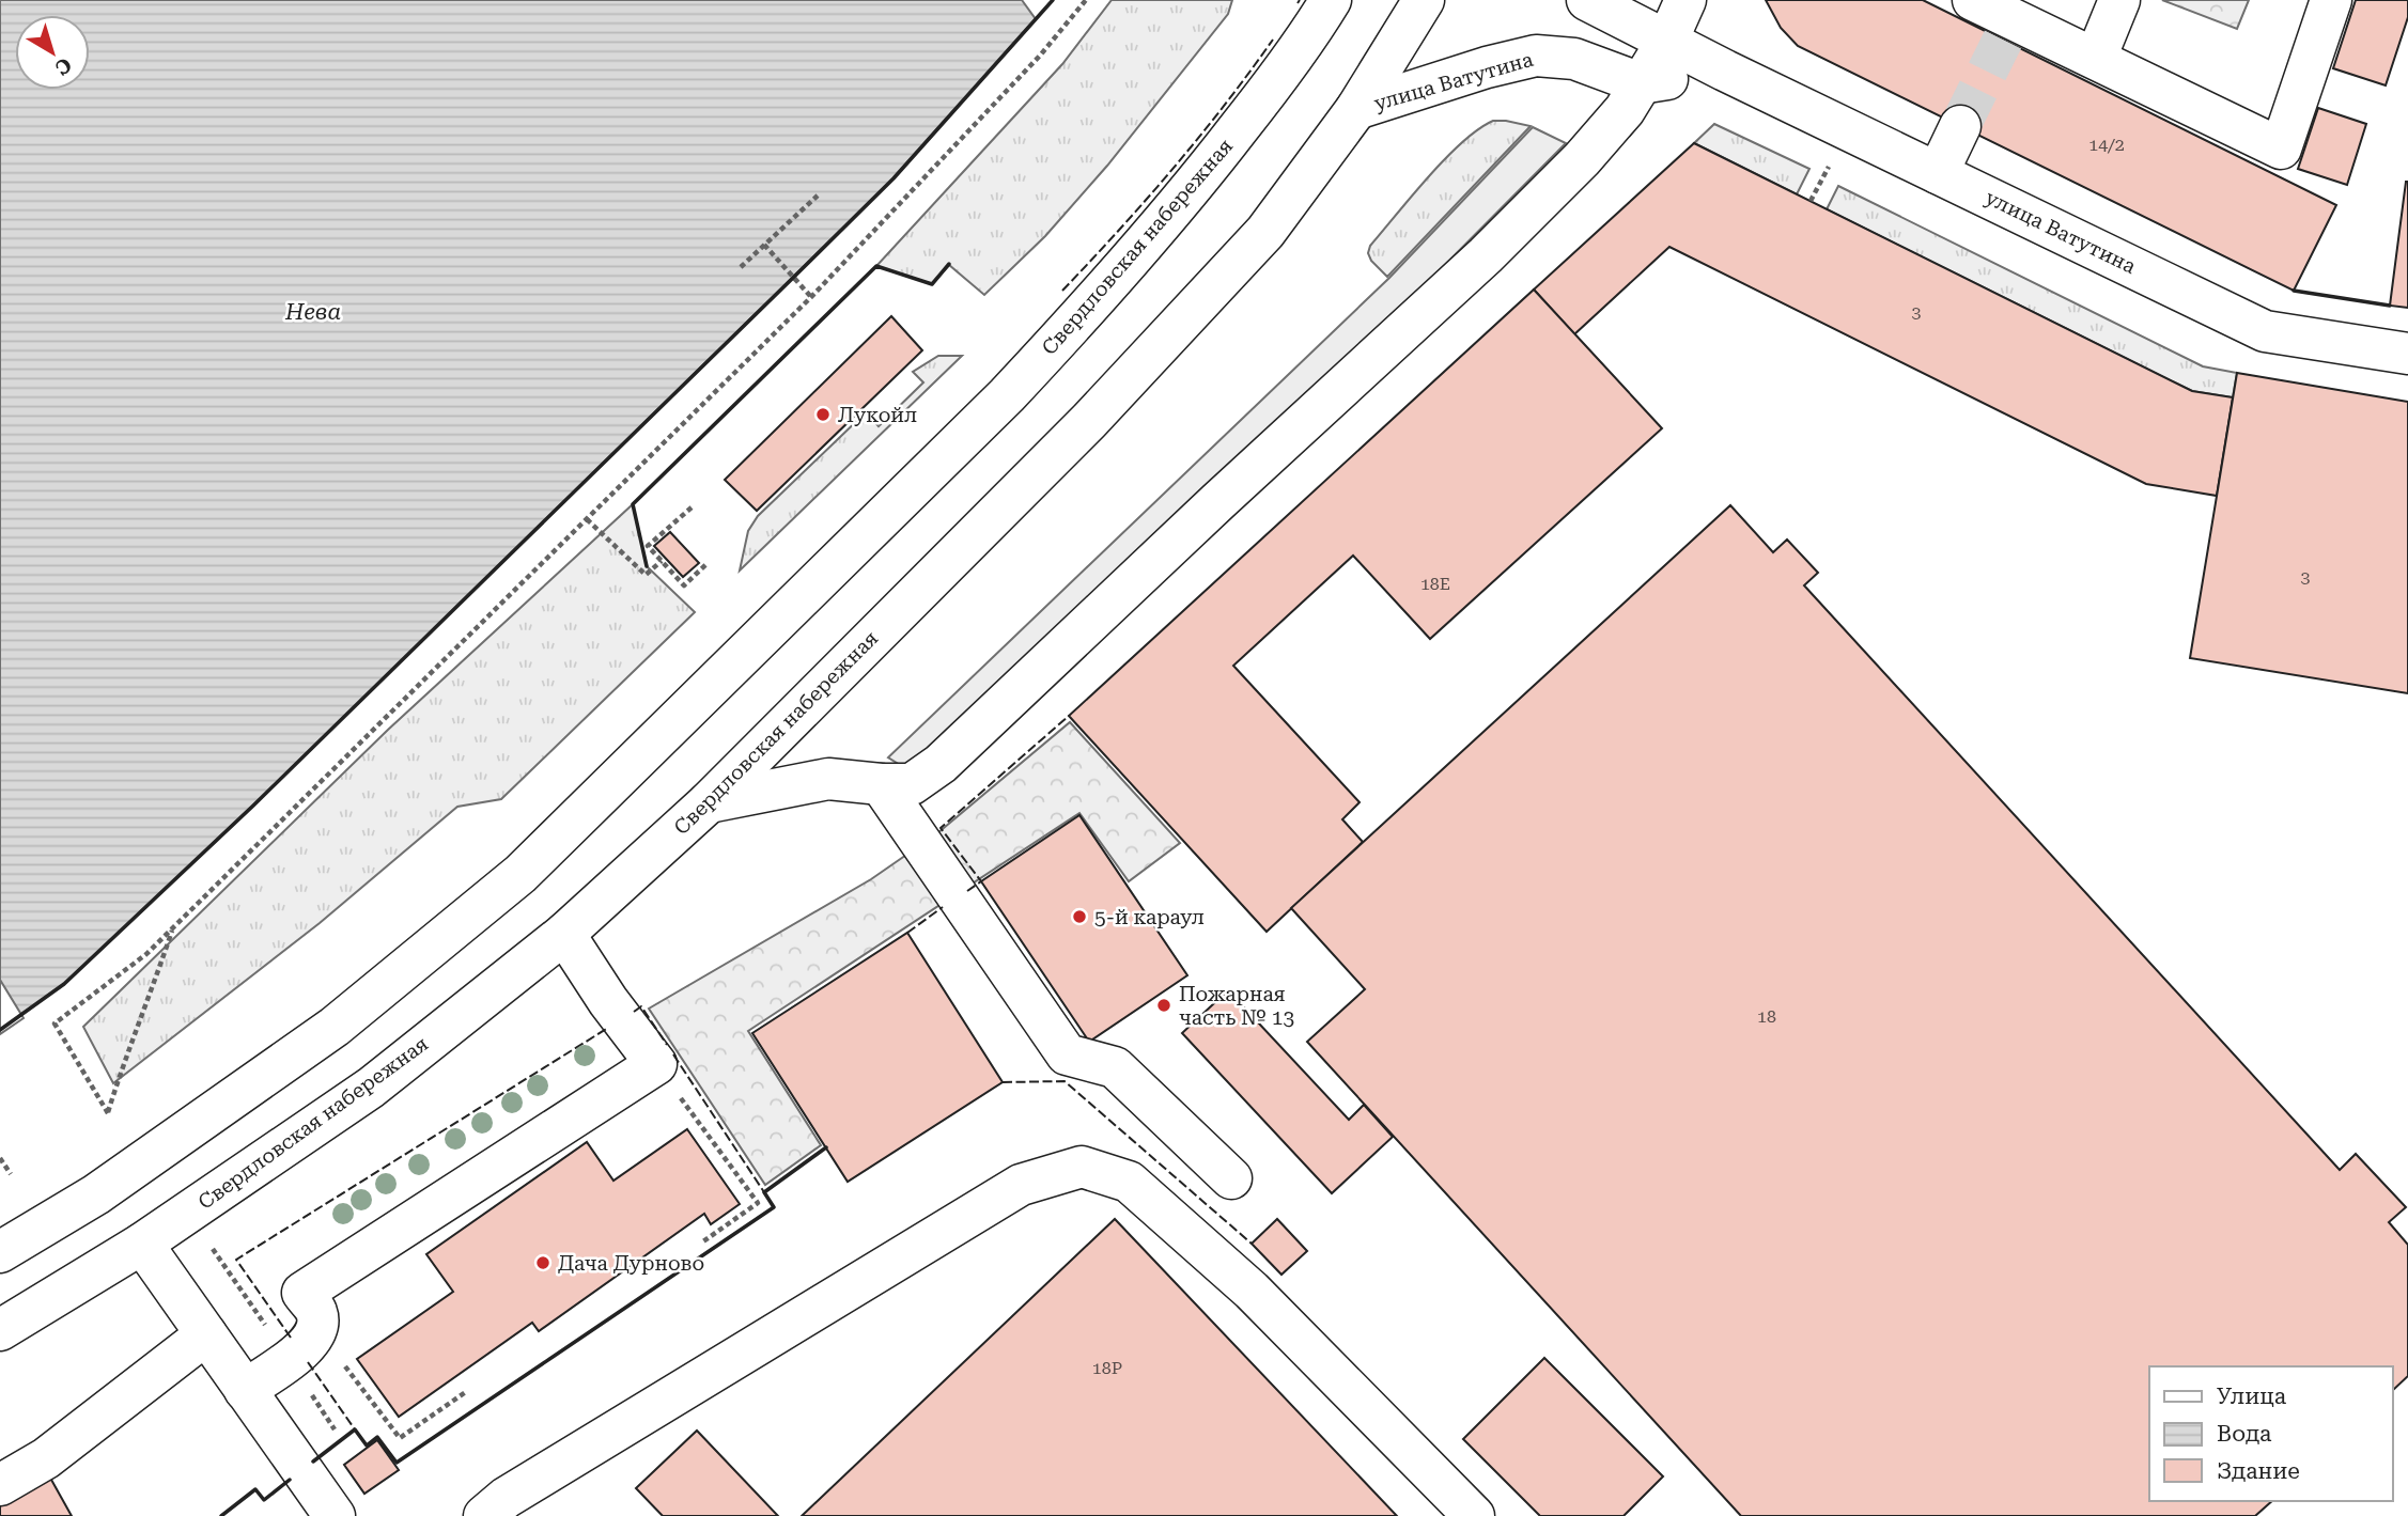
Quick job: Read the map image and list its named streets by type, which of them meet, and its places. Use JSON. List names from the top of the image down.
{
  "streets": {
    "main road": ["улица Ватутина", "Свердловская набережная"]
  },
  "crossings": [
    ["улица Ватутина", "Свердловская набережная"]
  ],
  "water": ["Нева"],
  "places": [
    "Лукойл",
    "5-й караул",
    "Пожарная часть № 13",
    "Дача Дурново"
  ],
  "house_numbers": [
    "14/2",
    "3",
    "3",
    "18Е",
    "18",
    "18Р"
  ],
  "legend": ["Улица", "Вода", "Здание"],
  "north": "bottom right"
}
